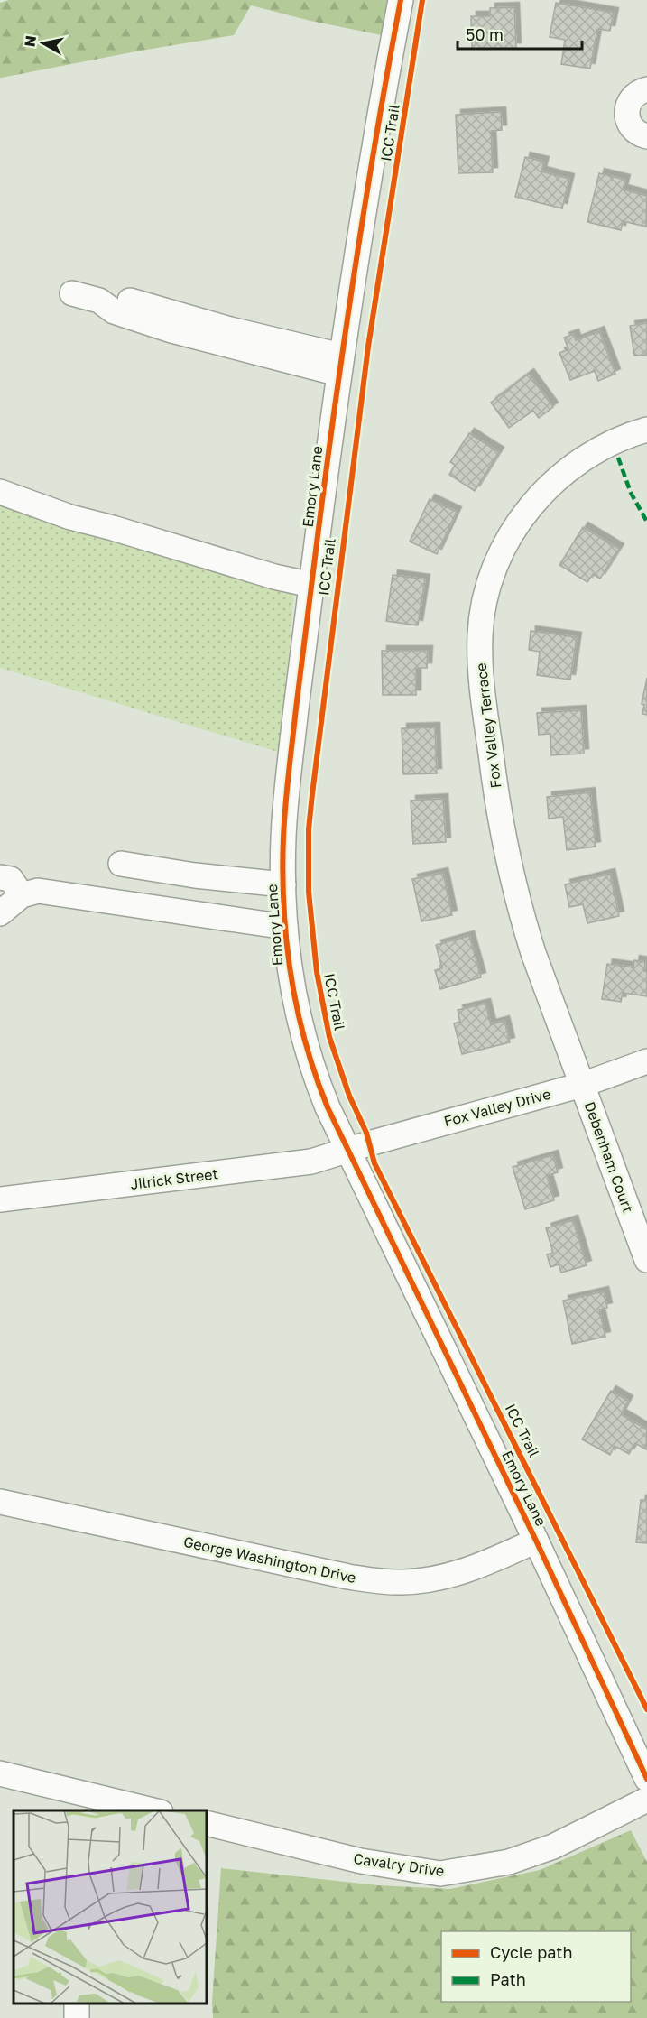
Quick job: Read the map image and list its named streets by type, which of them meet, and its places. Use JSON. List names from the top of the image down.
{
  "streets": {
    "street": [
      "Emory Lane",
      "Fox Valley Terrace",
      "Fox Valley Drive",
      "Debenham Court",
      "Jilrick Street",
      "George Washington Drive",
      "Cavalry Drive"
    ],
    "cycle path": ["ICC Trail"]
  },
  "crossings": [
    ["Emory Lane", "Fox Valley Drive"],
    ["Emory Lane", "Jilrick Street"],
    ["Emory Lane", "George Washington Drive"],
    ["Fox Valley Terrace", "Fox Valley Drive"],
    ["Fox Valley Terrace", "Debenham Court"],
    ["Fox Valley Drive", "Debenham Court"],
    ["Fox Valley Drive", "Jilrick Street"]
  ],
  "legend": ["Cycle path", "Path"],
  "scale_bar": "50 m",
  "north": "left"
}
